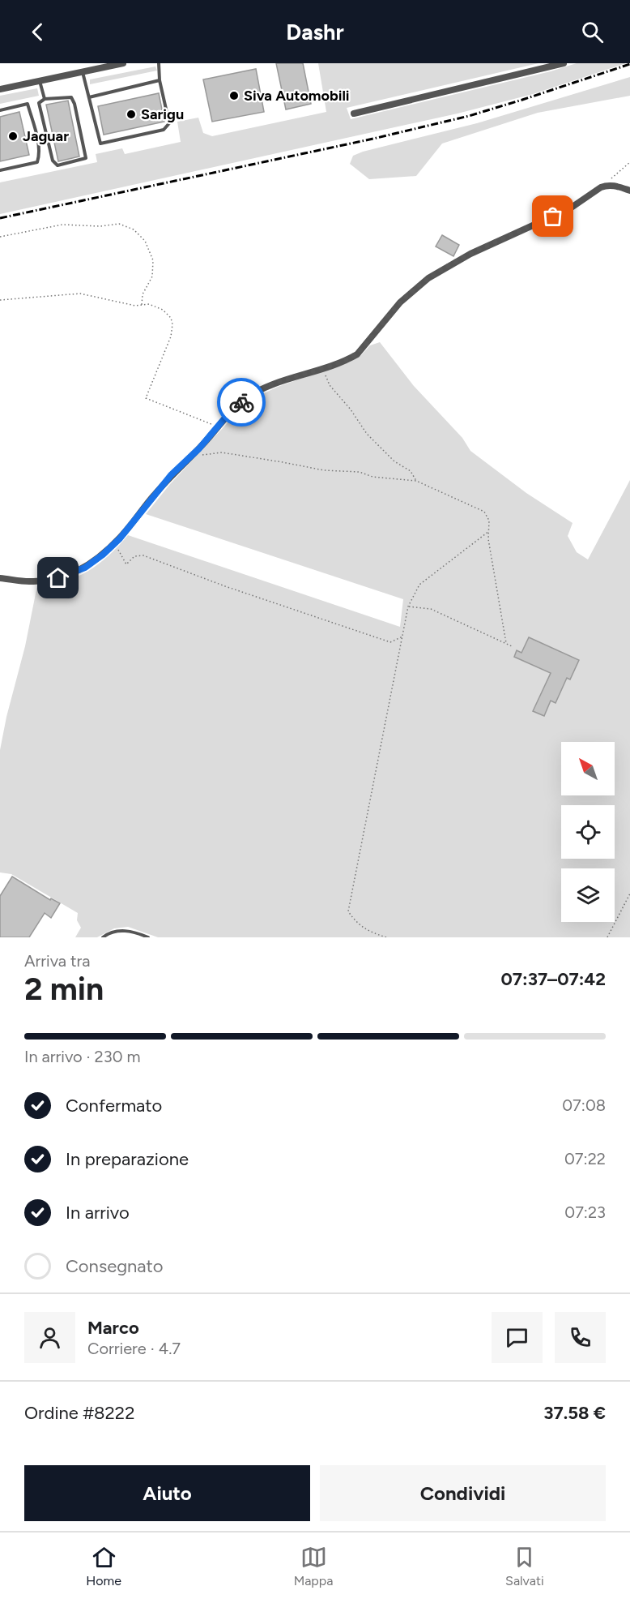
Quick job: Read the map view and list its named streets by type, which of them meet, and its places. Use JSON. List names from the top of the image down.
{
  "places": ["Siva Automobili", "Sarigu", "Jaguar"],
  "north": "top left",
  "page": {
    "header": "Dashr",
    "heading": ["2 min", "Arriva tra", "07:37–07:42"],
    "panel": [
      "Marco",
      "Corriere · 4.7",
      "Ordine #8222",
      "37.58 €"
    ],
    "bar": "In arrivo · 230 m",
    "list": [
      ["Confermato", "07:08"],
      ["In preparazione", "07:22"],
      ["In arrivo", "07:23"],
      "Consegnato"
    ],
    "buttons": ["Aiuto", "Condividi"],
    "tabs": ["Home", "Mappa", "Salvati"]
  }
}
